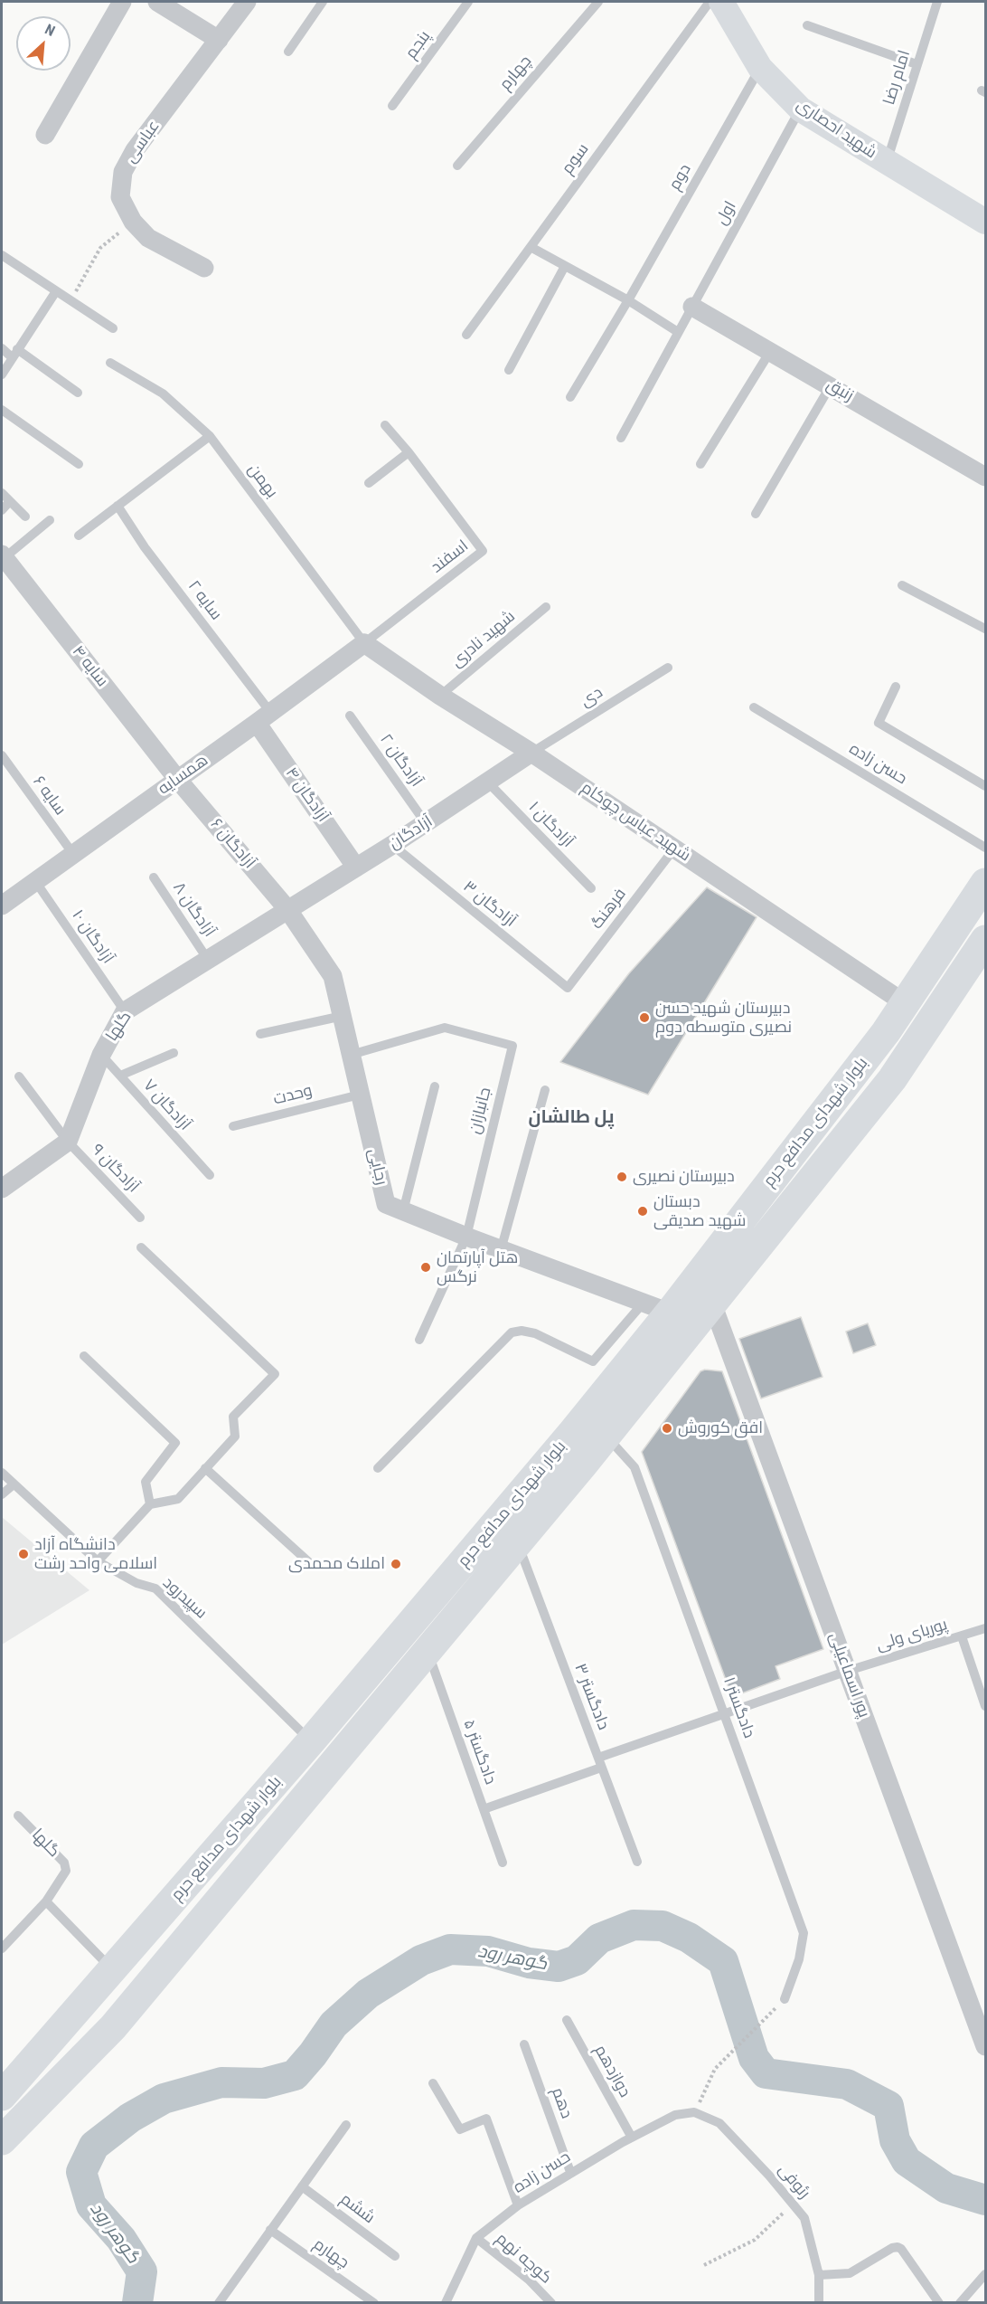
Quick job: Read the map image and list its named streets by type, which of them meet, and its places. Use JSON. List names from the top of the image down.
{
  "streets": {
    "main road": ["بلوار شهدای مدافع حرم"],
    "street": [
      "شهید احصاری",
      "عباسی",
      "زنبق",
      "سایه ۴",
      "همسایه",
      "آزادگان ۴",
      "شهید عباس چوکام",
      "آزادگان",
      "آزادگان ۶",
      "گلها",
      "رجایی",
      "پور اسماعیلی"
    ],
    "lane": [
      "پنجم",
      "چهارم",
      "امام رضا",
      "سوم",
      "دوم",
      "اول",
      "بهمن",
      "اسفند",
      "سایه ۲",
      "شهید نادری",
      "دی",
      "آزادگان ۲",
      "حسن زاده",
      "سایه ۶",
      "آزادگان ۱",
      "آزادگان ۳",
      "فرهنگ",
      "آزادگان ۸",
      "آزادگان ۱۰",
      "وحدت",
      "آزادگان ۷",
      "جانبازان",
      "آزادگان ۹",
      "سپیدرود",
      "پوریای ولی",
      "دادگستر ۳",
      "دادگستر ۱",
      "دادگستر ۵",
      "دوازدهم",
      "دهم",
      "رئوفی",
      "ششم",
      "کوچه نهم"
    ]
  },
  "crossings": [
    ["امام رضا", "شهید احصاری"],
    ["شهید احصاری", "دوم"],
    ["شهید احصاری", "اول"],
    ["اول", "زنبق"],
    ["بهمن", "اسفند"],
    ["بهمن", "همسایه"],
    ["بهمن", "شهید عباس چوکام"],
    ["اسفند", "همسایه"],
    ["اسفند", "شهید عباس چوکام"],
    ["سایه ۲", "همسایه"],
    ["سایه ۲", "آزادگان ۴"],
    ["شهید نادری", "شهید عباس چوکام"],
    ["سایه ۴", "همسایه"],
    ["سایه ۴", "آزادگان ۶"],
    ["دی", "شهید عباس چوکام"],
    ["دی", "آزادگان"],
    ["آزادگان ۲", "آزادگان"],
    ["حسن زاده", "دوازدهم"],
    ["حسن زاده", "دهم"],
    ["حسن زاده", "رئوفی"],
    ["حسن زاده", "کوچه نهم"],
    ["همسایه", "آزادگان ۴"],
    ["همسایه", "سایه ۶"],
    ["همسایه", "شهید عباس چوکام"],
    ["همسایه", "آزادگان ۶"],
    ["همسایه", "آزادگان ۱۰"],
    ["آزادگان ۴", "آزادگان"],
    ["شهید عباس چوکام", "آزادگان"],
    ["شهید عباس چوکام", "فرهنگ"],
    ["شهید عباس چوکام", "بلوار شهدای مدافع حرم"],
    ["آزادگان ۱", "آزادگان"],
    ["آزادگان", "آزادگان ۶"],
    ["آزادگان", "آزادگان ۳"],
    ["آزادگان", "گلها"],
    ["آزادگان", "رجایی"],
    ["آزادگان ۶", "گلها"],
    ["آزادگان ۶", "رجایی"],
    ["آزادگان ۳", "فرهنگ"],
    ["آزادگان ۸", "گلها"],
    ["آزادگان ۱۰", "گلها"],
    ["گلها", "آزادگان ۷"],
    ["گلها", "رجایی"],
    ["گلها", "آزادگان ۹"],
    ["وحدت", "رجایی"],
    ["جانبازان", "رجایی"],
    ["بلوار شهدای مدافع حرم", "رجایی"],
    ["بلوار شهدای مدافع حرم", "سپیدرود"],
    ["بلوار شهدای مدافع حرم", "پور اسماعیلی"],
    ["بلوار شهدای مدافع حرم", "دادگستر ۳"],
    ["بلوار شهدای مدافع حرم", "دادگستر ۱"],
    ["بلوار شهدای مدافع حرم", "دادگستر ۵"],
    ["پوریای ولی", "پور اسماعیلی"],
    ["پوریای ولی", "دادگستر ۳"],
    ["پوریای ولی", "دادگستر ۱"],
    ["پوریای ولی", "دادگستر ۵"]
  ],
  "districts": ["پل طالشان"],
  "water": ["گوهر رود"],
  "places": [
    "دبیرستان شهید حسن نصیری متوسطه دوم",
    "دبیرستان نصیری",
    "دبستان شهید صدیقی",
    "هتل آپارتمان نرگس",
    "افق کوروش",
    "دانشگاه آزاد اسلامی واحد رشت",
    "املاک محمدی"
  ],
  "north": "top right"
}
